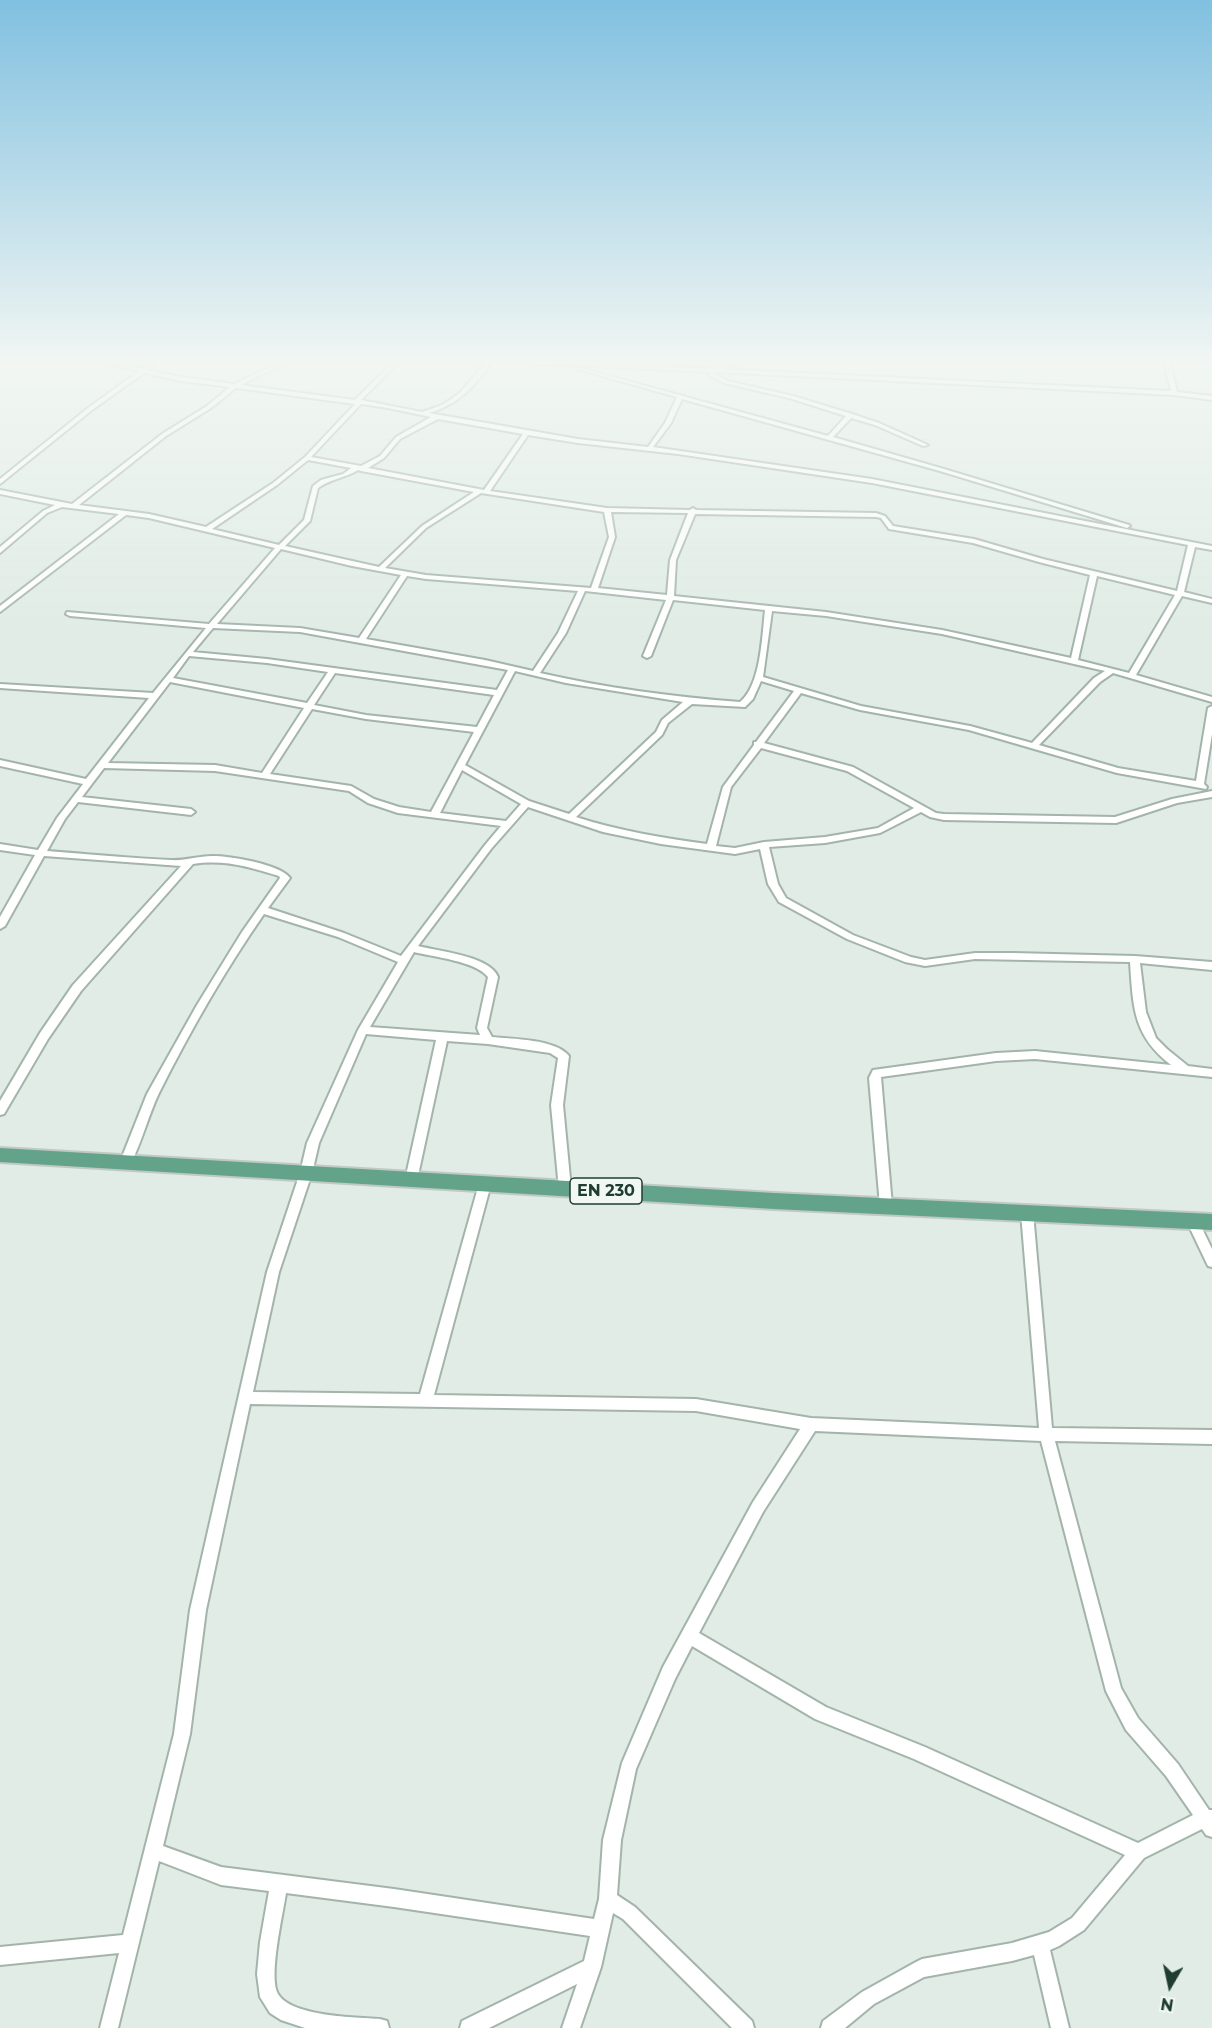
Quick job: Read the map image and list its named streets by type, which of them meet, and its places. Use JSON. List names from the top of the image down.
{
  "streets": {
    "main road": ["EN 230"]
  },
  "north": "bottom"
}
